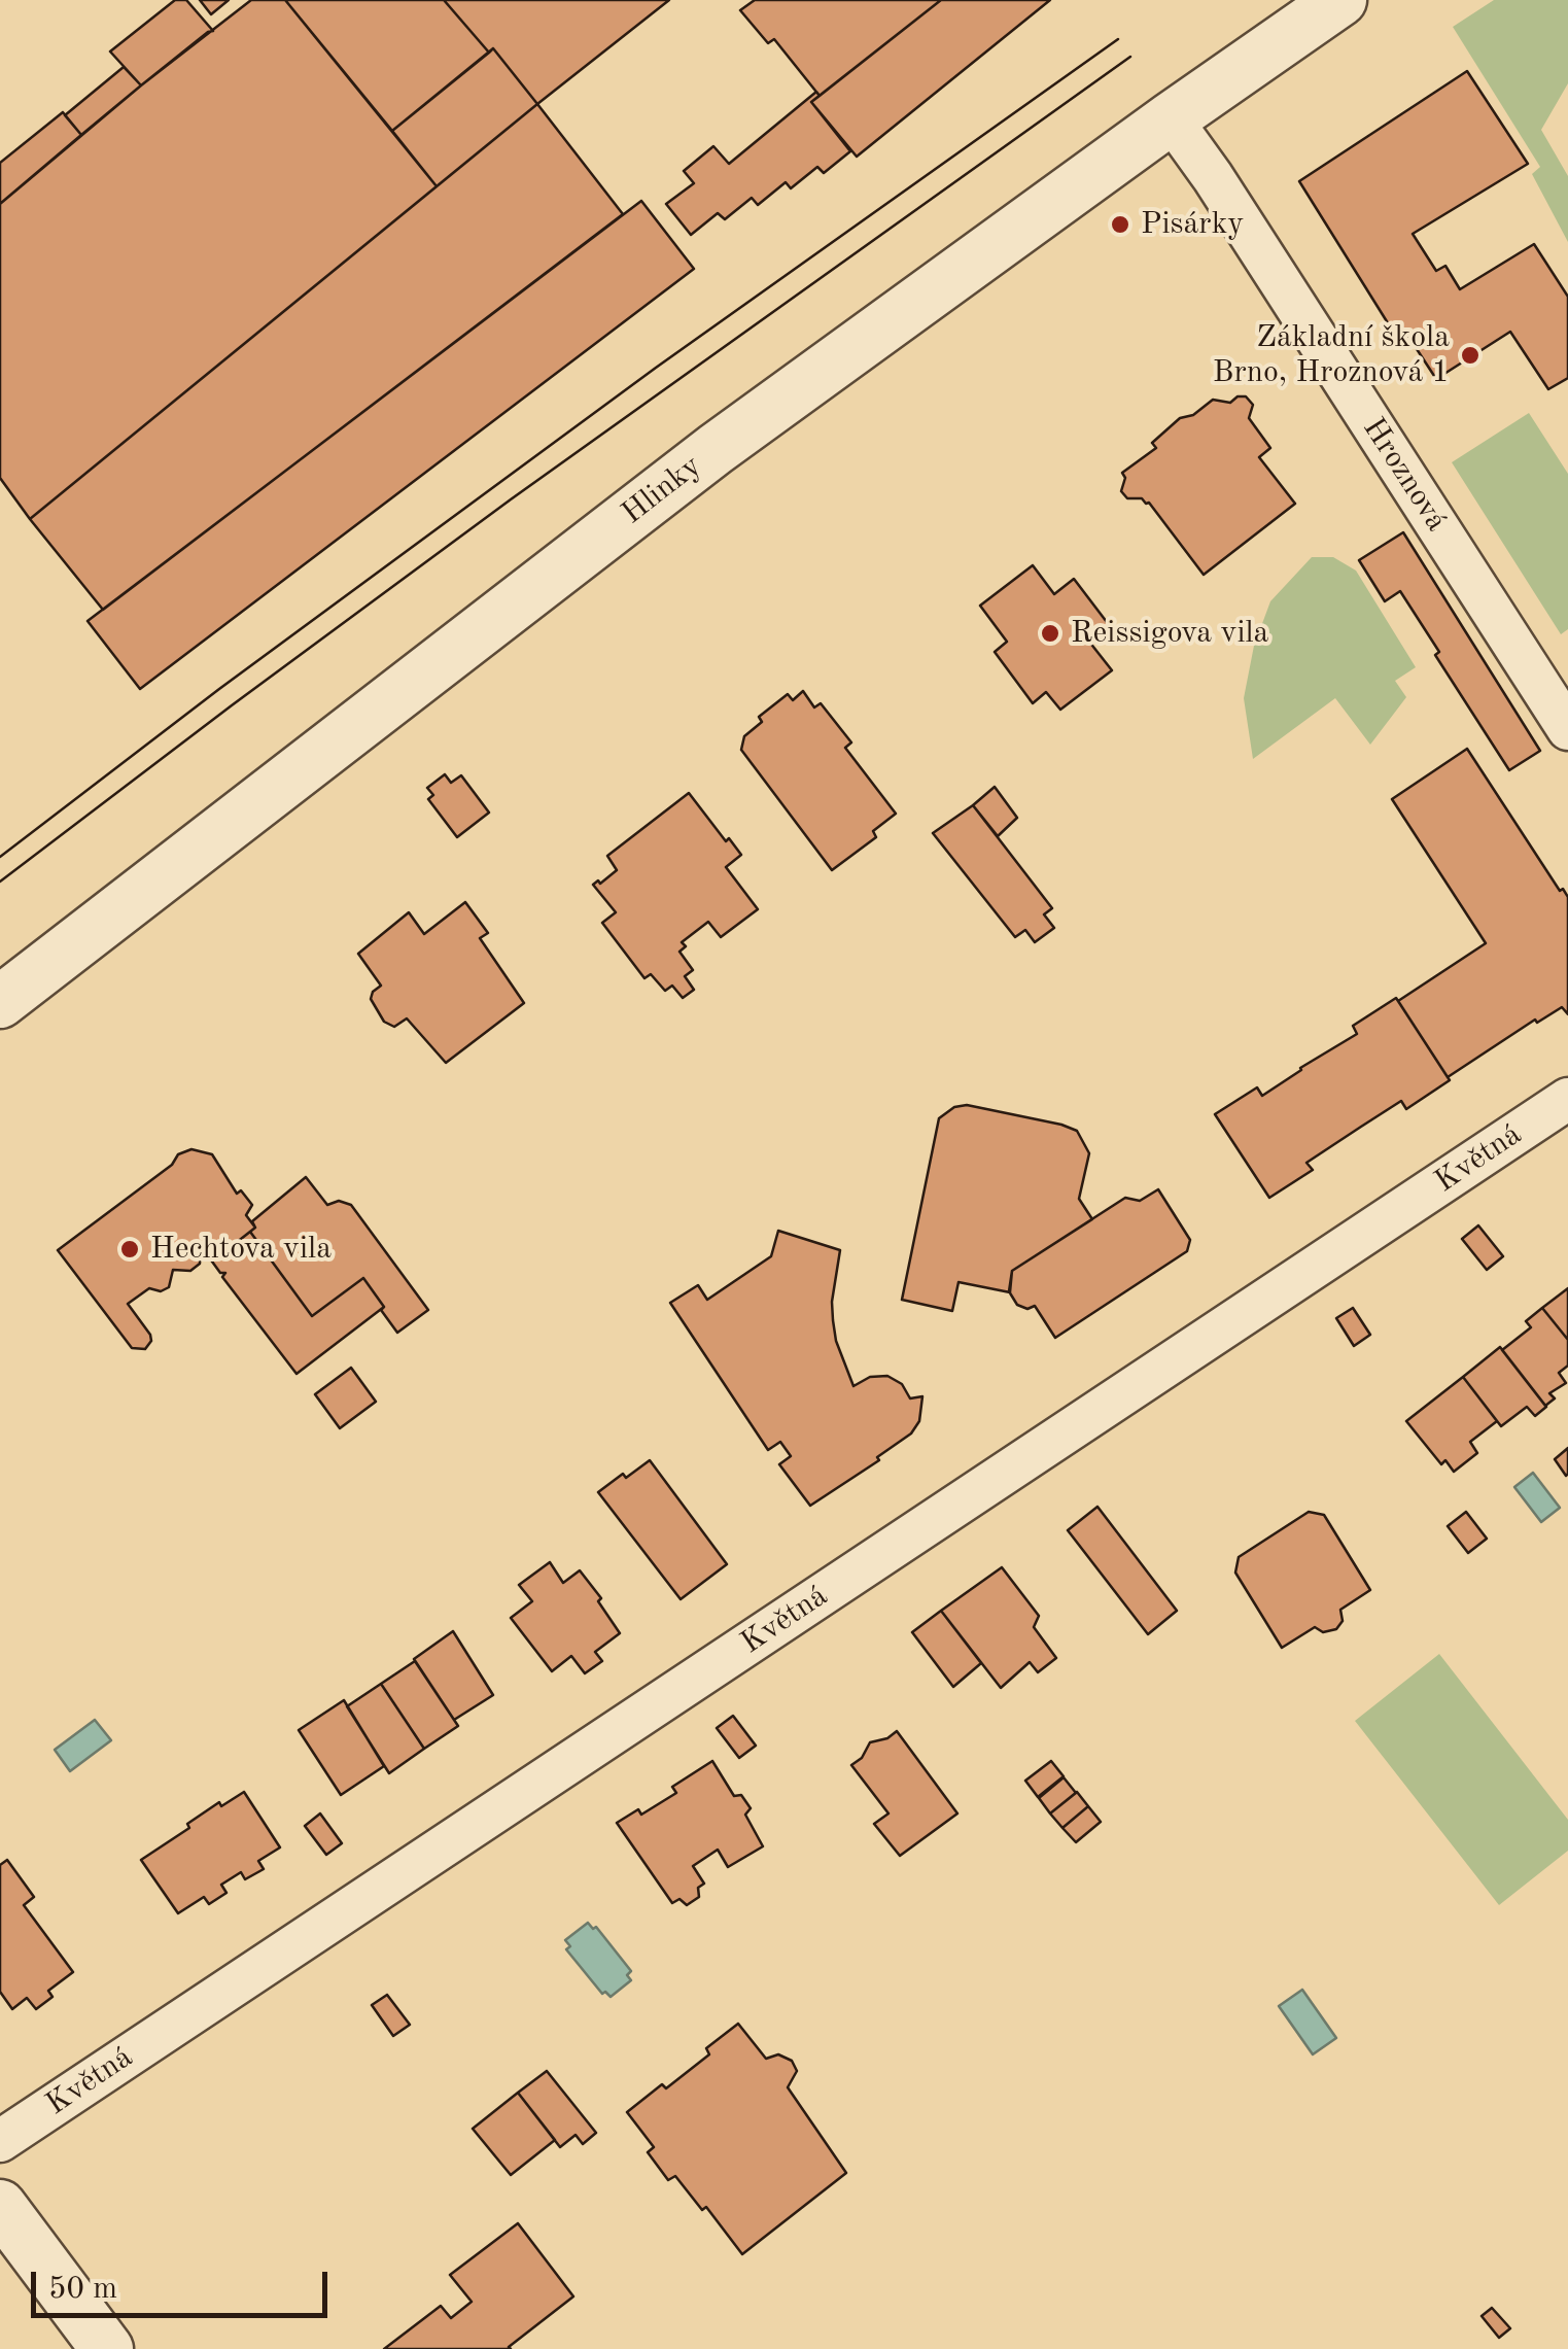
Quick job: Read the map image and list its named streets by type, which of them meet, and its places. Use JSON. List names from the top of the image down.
{
  "streets": {
    "street": ["Hroznová", "Hlinky", "Květná"]
  },
  "crossings": [
    ["Hroznová", "Hlinky"]
  ],
  "places": [
    "Pisárky",
    "Základní škola Brno, Hroznová 1",
    "Reissigova vila",
    "Hechtova vila"
  ],
  "scale_bar": "50 m"
}
